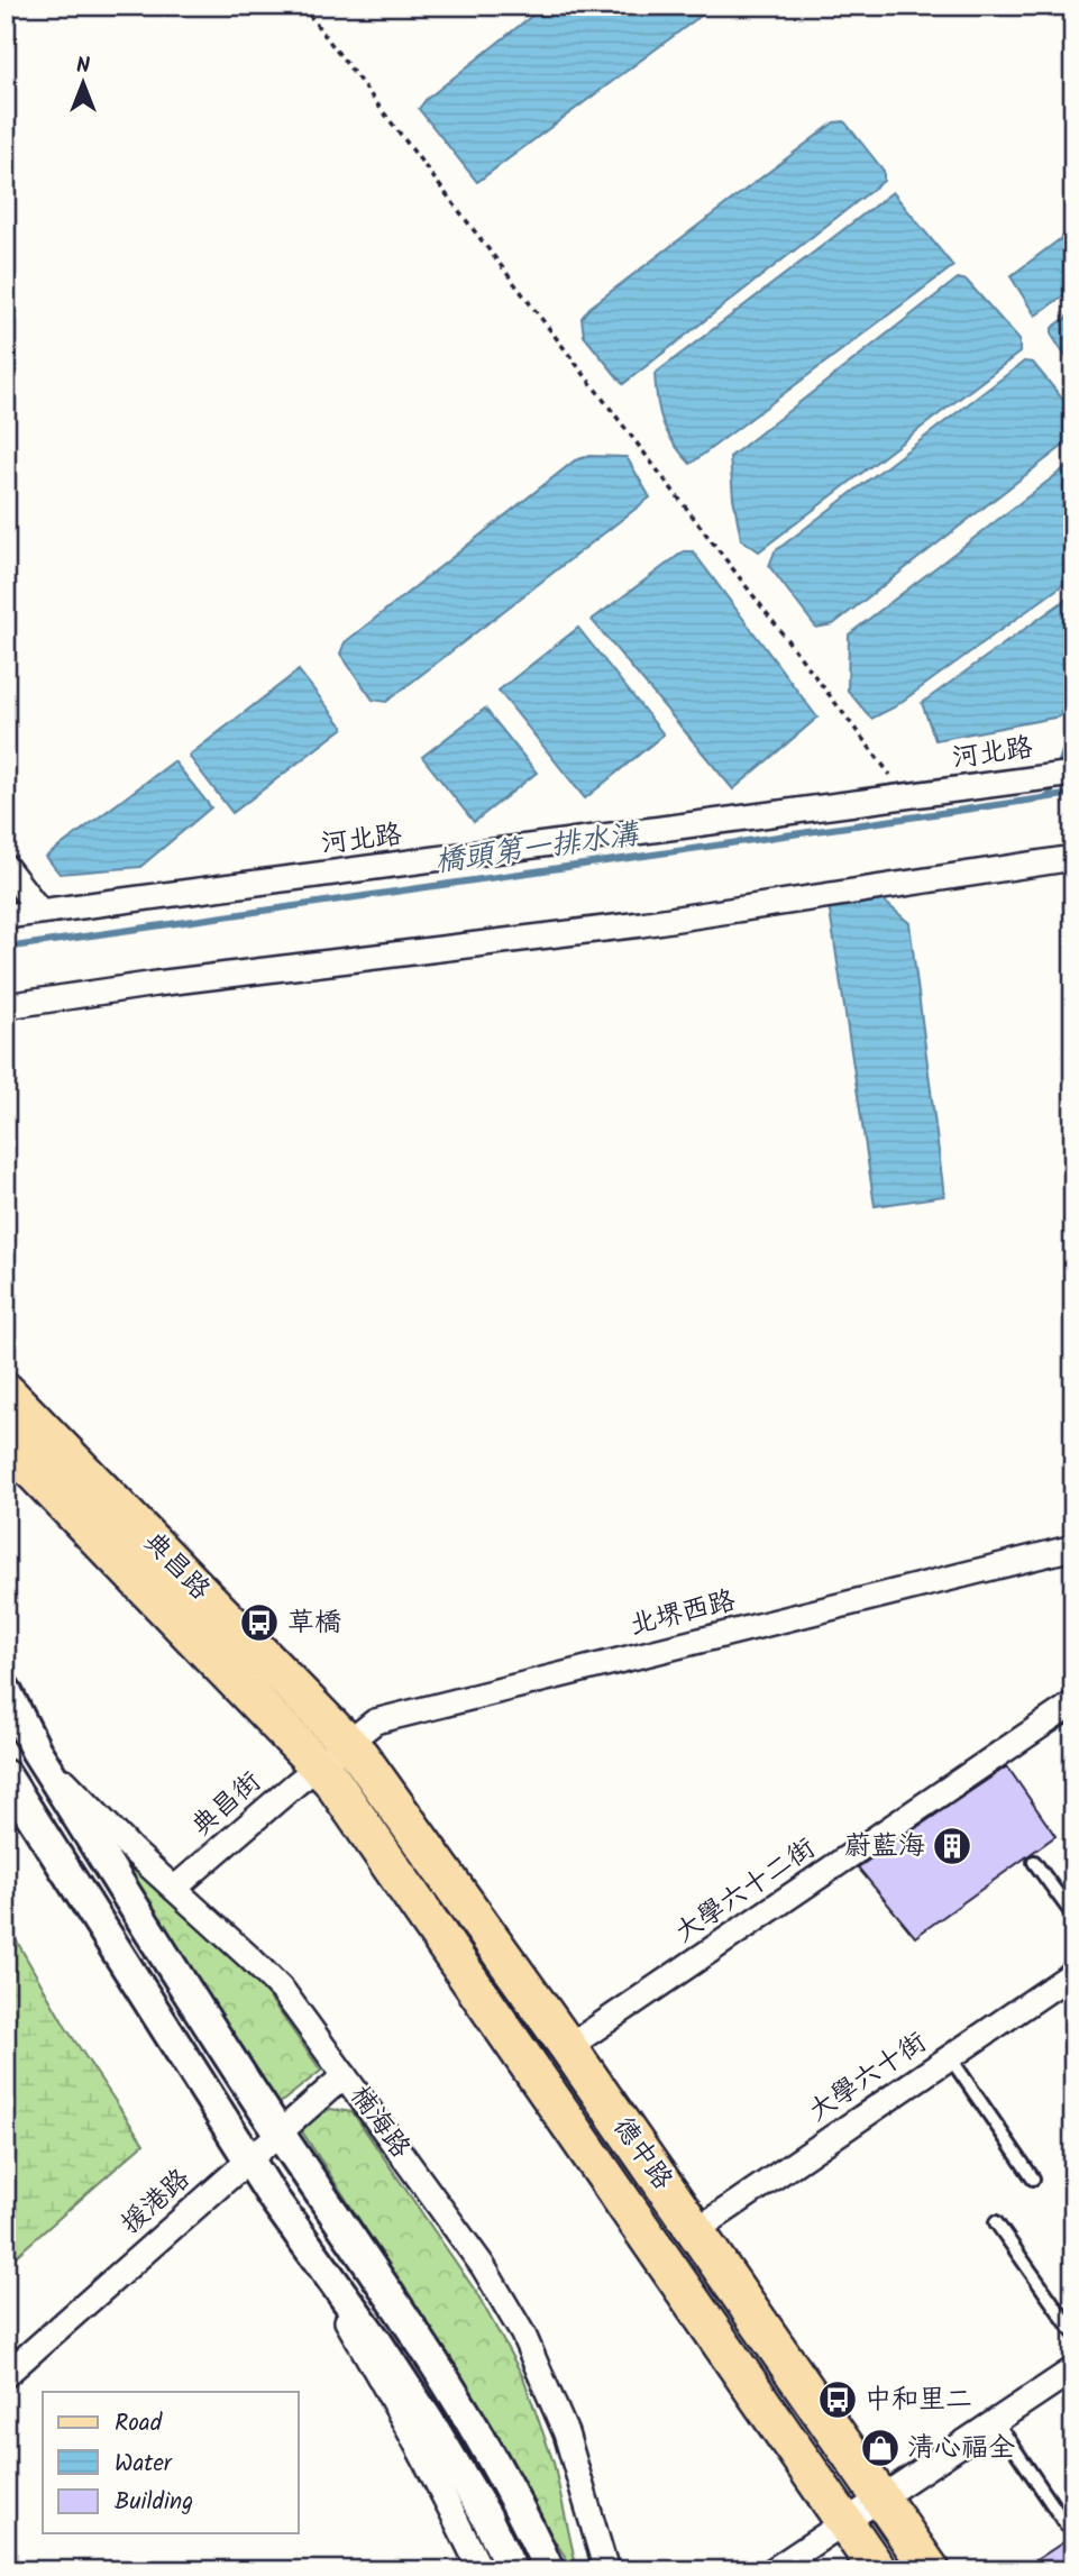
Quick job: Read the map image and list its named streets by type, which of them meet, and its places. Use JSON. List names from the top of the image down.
{
  "streets": {
    "main road": ["典昌路", "德中路"],
    "street": [
      "河北路",
      "北堺西路",
      "典昌街",
      "大學六十二街",
      "大學六十街",
      "楠海路",
      "援港路"
    ]
  },
  "crossings": [
    ["典昌路", "北堺西路"],
    ["典昌路", "典昌街"],
    ["典昌路", "德中路"],
    ["北堺西路", "典昌街"],
    ["北堺西路", "德中路"],
    ["典昌街", "楠海路"],
    ["典昌街", "德中路"],
    ["大學六十二街", "德中路"],
    ["大學六十街", "德中路"],
    ["楠海路", "援港路"]
  ],
  "water": ["橋頭第一排水溝"],
  "places": {
    "bus stop": ["草橋", "中和里二"],
    "building": ["蔚藍海"],
    "shop": ["清心福全"]
  },
  "legend": ["Road", "Water", "Building"],
  "north": "top"
}
